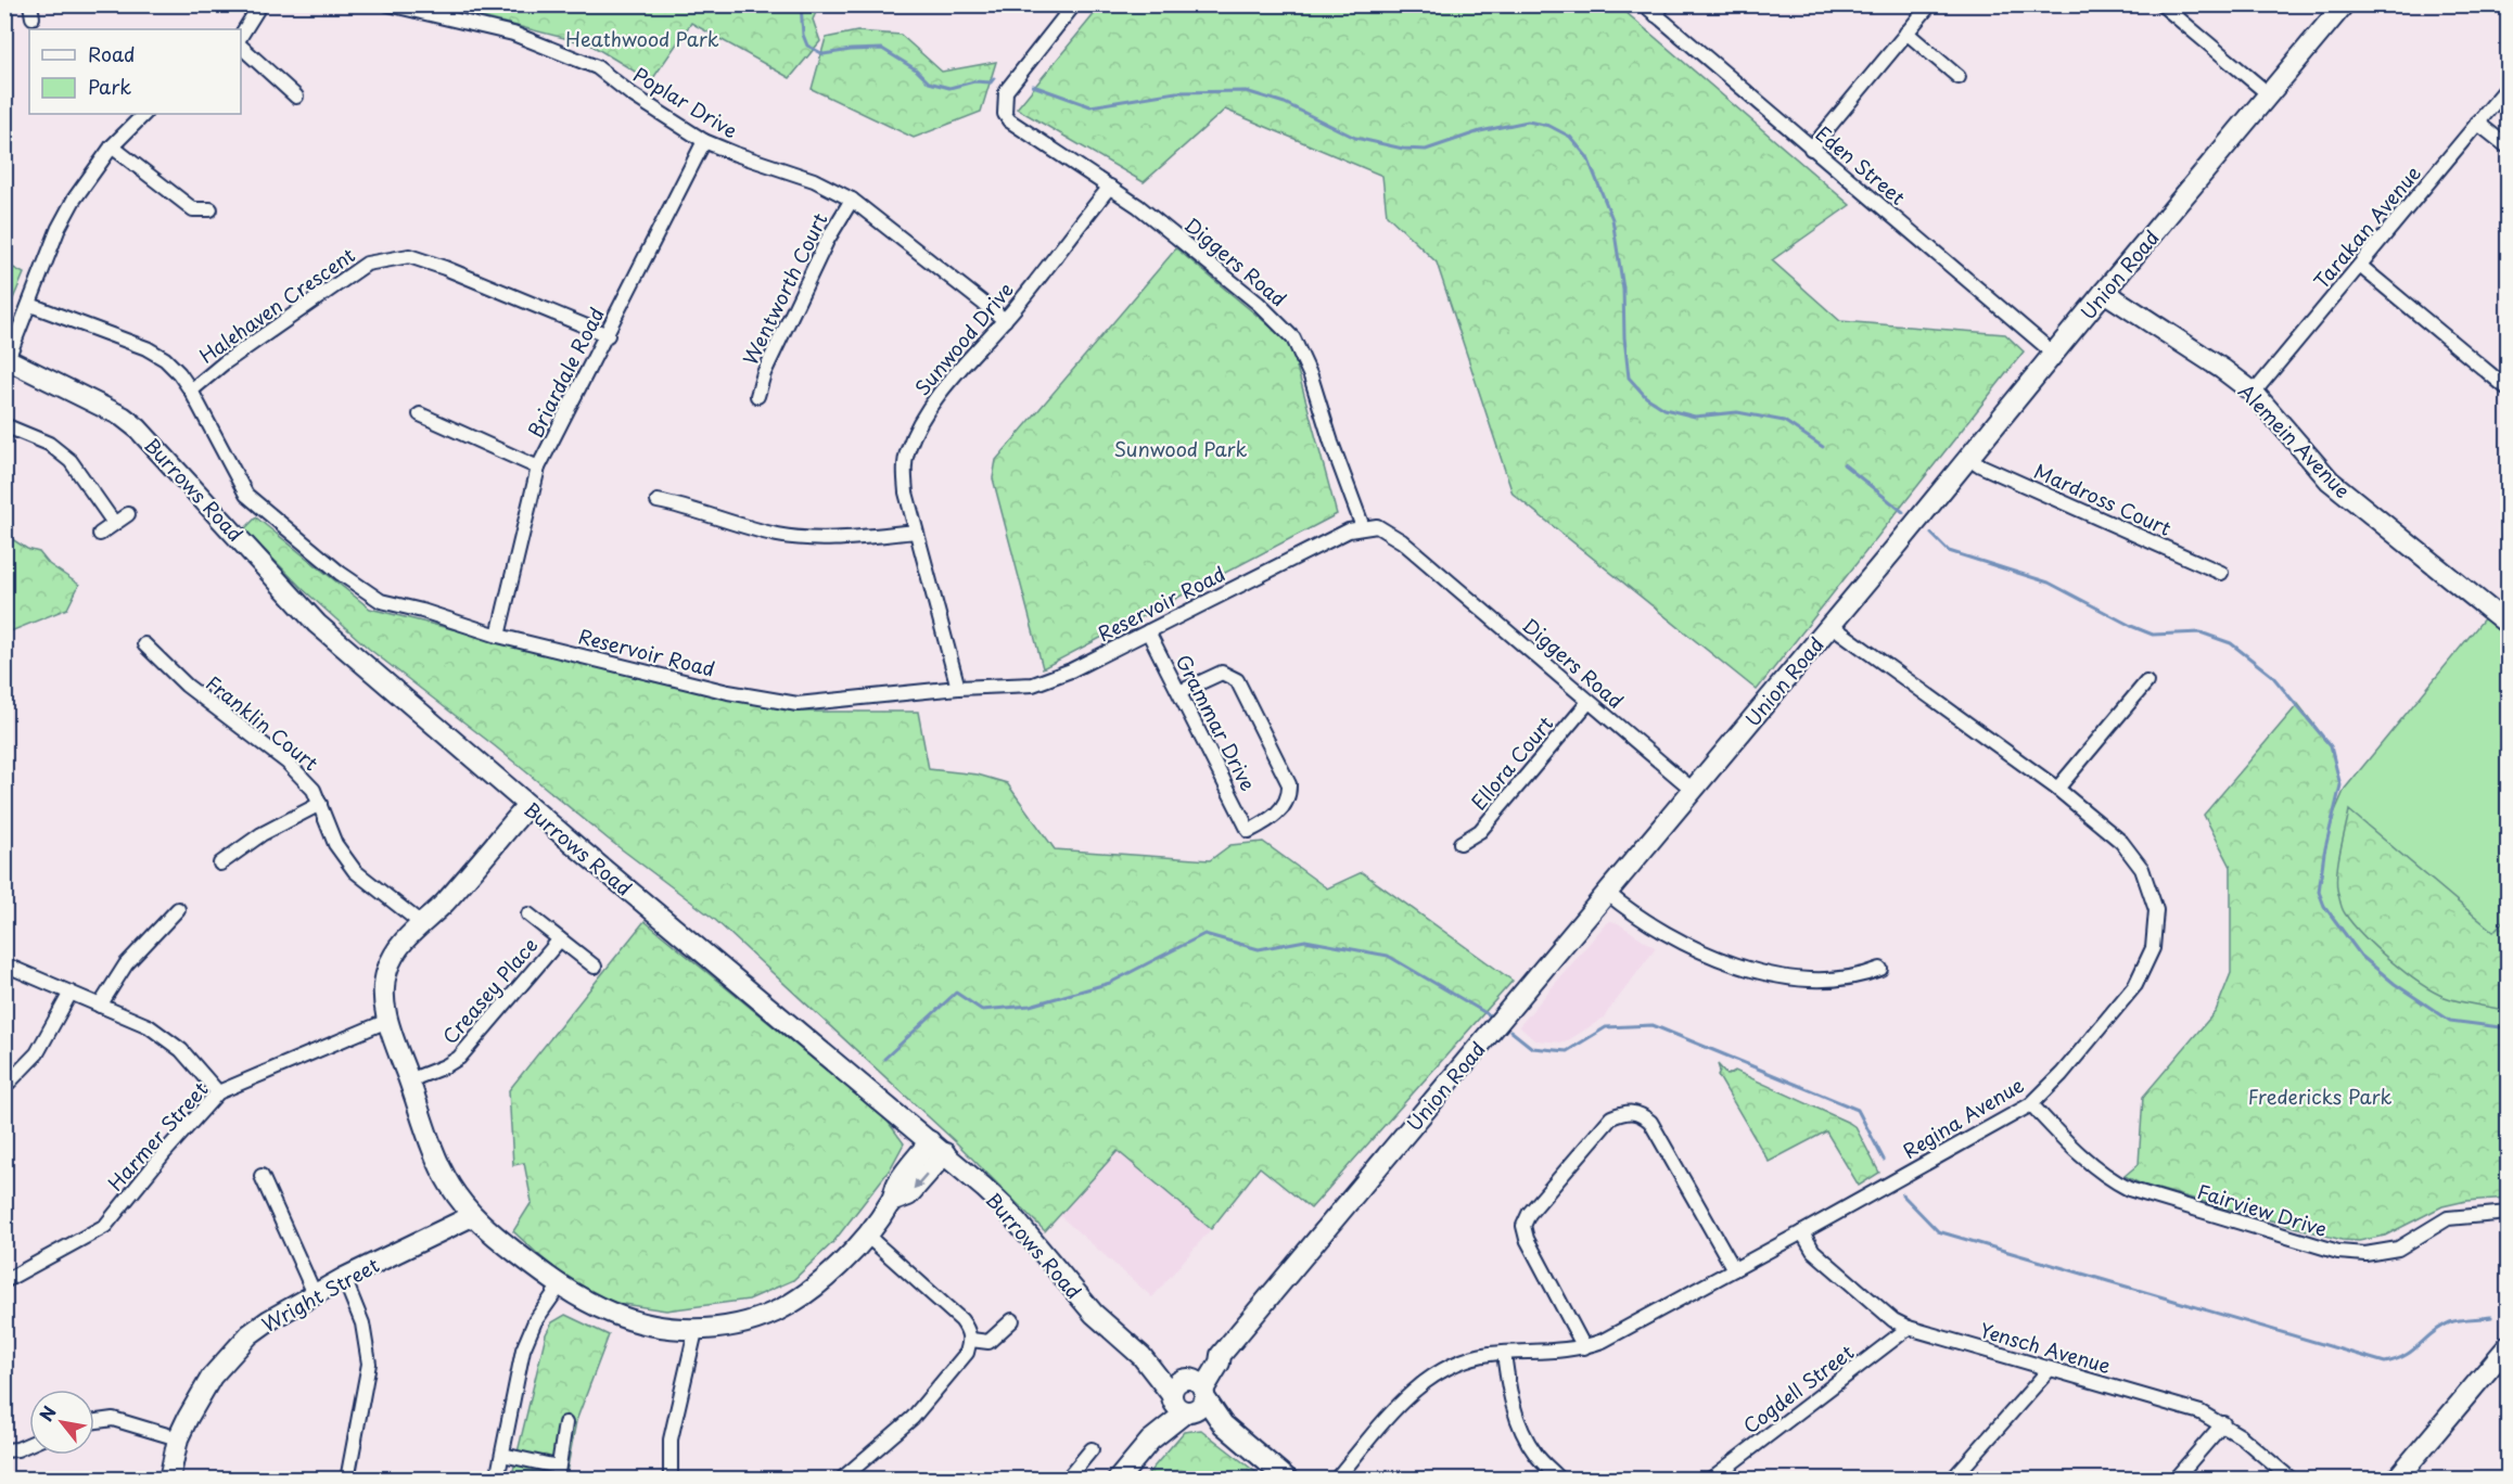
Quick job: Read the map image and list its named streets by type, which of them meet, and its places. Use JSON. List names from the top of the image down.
{
  "streets": {
    "main road": [
      "Union Road",
      "Alemein Avenue",
      "Burrows Road",
      "Wright Street"
    ],
    "street": [
      "Poplar Drive",
      "Eden Street",
      "Tarakan Avenue",
      "Diggers Road",
      "Wentworth Court",
      "Halehaven Crescent",
      "Sunwood Drive",
      "Briardale Road",
      "Mardross Court",
      "Reservoir Road",
      "Franklin Court",
      "Grammar Drive",
      "Ellora Court",
      "Creasey Place",
      "Regina Avenue",
      "Harmer Street",
      "Fairview Drive",
      "Yensch Avenue",
      "Cogdell Street"
    ]
  },
  "crossings": [
    ["Poplar Drive", "Wentworth Court"],
    ["Poplar Drive", "Sunwood Drive"],
    ["Poplar Drive", "Briardale Road"],
    ["Eden Street", "Union Road"],
    ["Tarakan Avenue", "Alemein Avenue"],
    ["Diggers Road", "Union Road"],
    ["Diggers Road", "Sunwood Drive"],
    ["Diggers Road", "Reservoir Road"],
    ["Diggers Road", "Ellora Court"],
    ["Union Road", "Alemein Avenue"],
    ["Union Road", "Burrows Road"],
    ["Union Road", "Mardross Court"],
    ["Union Road", "Regina Avenue"],
    ["Halehaven Crescent", "Briardale Road"],
    ["Halehaven Crescent", "Reservoir Road"],
    ["Sunwood Drive", "Reservoir Road"],
    ["Briardale Road", "Reservoir Road"],
    ["Reservoir Road", "Grammar Drive"],
    ["Regina Avenue", "Fairview Drive"],
    ["Regina Avenue", "Yensch Avenue"],
    ["Yensch Avenue", "Cogdell Street"]
  ],
  "parks": ["Heathwood Park", "Sunwood Park", "Fredericks Park"],
  "legend": ["Road", "Park"],
  "north": "top left"
}
